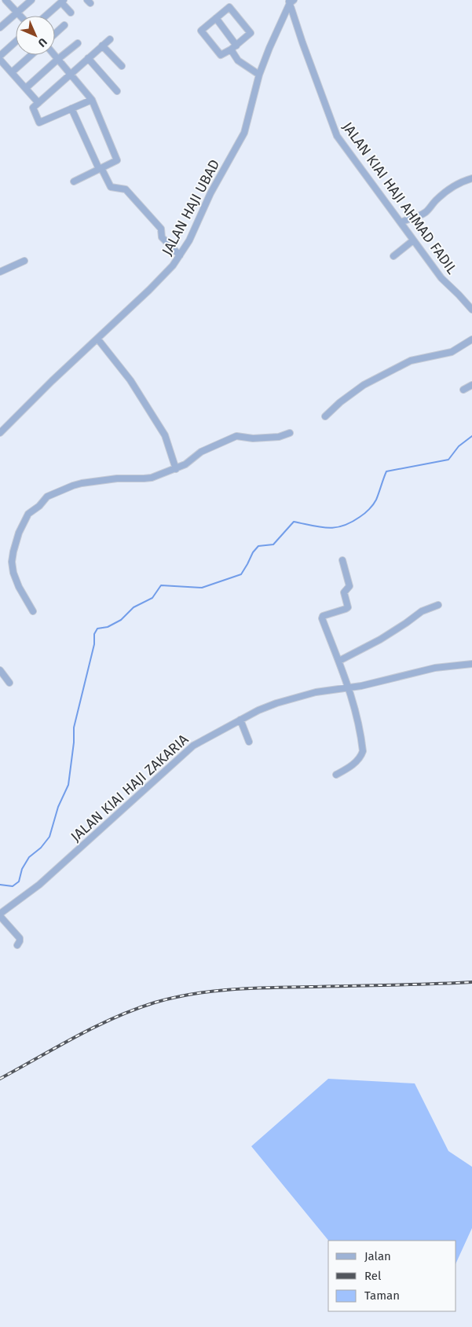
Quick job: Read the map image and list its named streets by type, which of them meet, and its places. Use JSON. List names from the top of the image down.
{
  "streets": {
    "street": ["JALAN KIAI HAJI AHMAD FADIL", "JALAN HAJI UBAD", "JALAN KIAI HAJI ZAKARIA"]
  },
  "crossings": [
    ["JALAN KIAI HAJI AHMAD FADIL", "JALAN HAJI UBAD"]
  ],
  "legend": ["Jalan", "Rel", "Taman"],
  "north": "bottom right"
}
